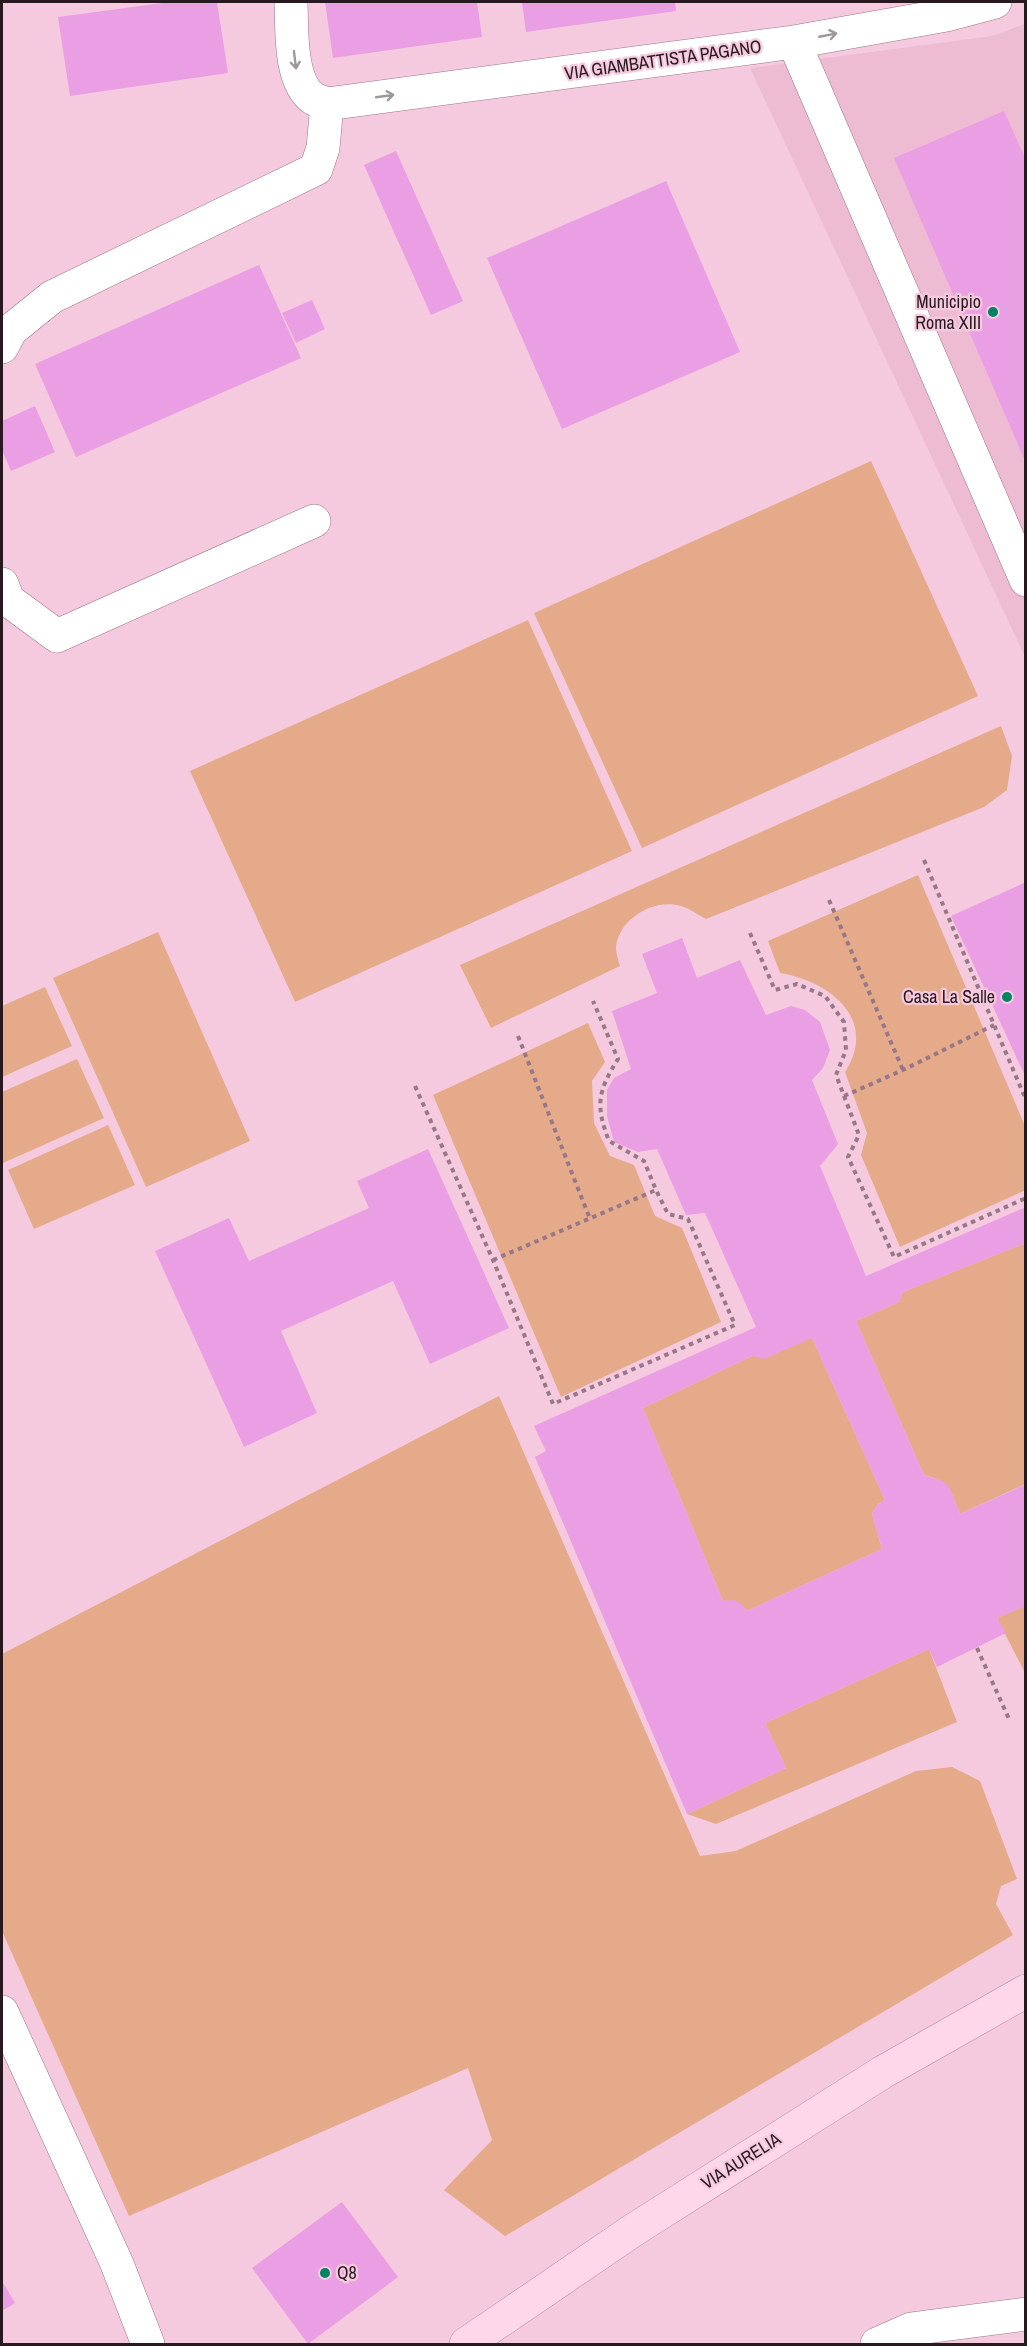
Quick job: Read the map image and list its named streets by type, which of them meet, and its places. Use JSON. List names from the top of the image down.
{
  "streets": {
    "main road": ["VIA AURELIA"],
    "street": ["VIA GIAMBATTISTA PAGANO"]
  },
  "one_way": ["VIA GIAMBATTISTA PAGANO"],
  "places": ["Municipio Roma XIII", "Casa La Salle", "Q8"]
}
